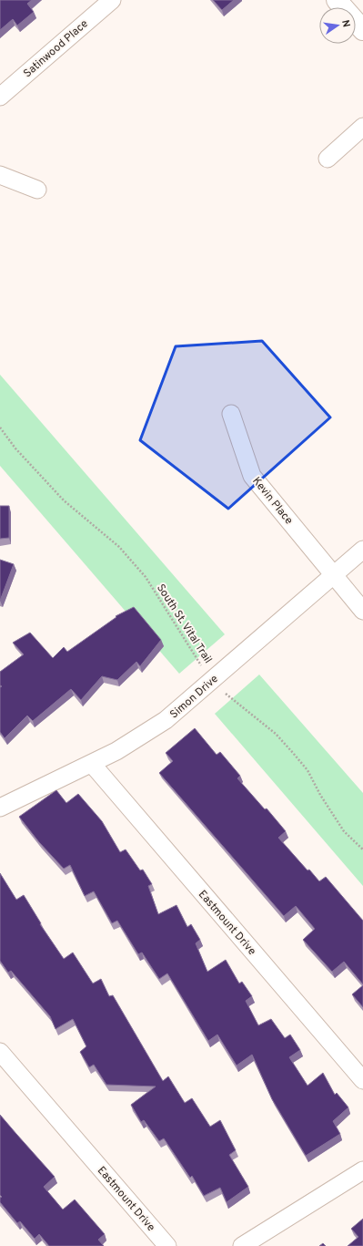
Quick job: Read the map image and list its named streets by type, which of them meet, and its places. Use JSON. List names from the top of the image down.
{
  "streets": {
    "street": [
      "Satinwood Place",
      "Kevin Place",
      "Simon Drive",
      "Eastmount Drive"
    ],
    "path": ["South St. Vital Trail"]
  },
  "crossings": [
    ["Kevin Place", "Simon Drive"],
    ["South St. Vital Trail", "Simon Drive"],
    ["Simon Drive", "Eastmount Drive"]
  ],
  "north": "right"
}
